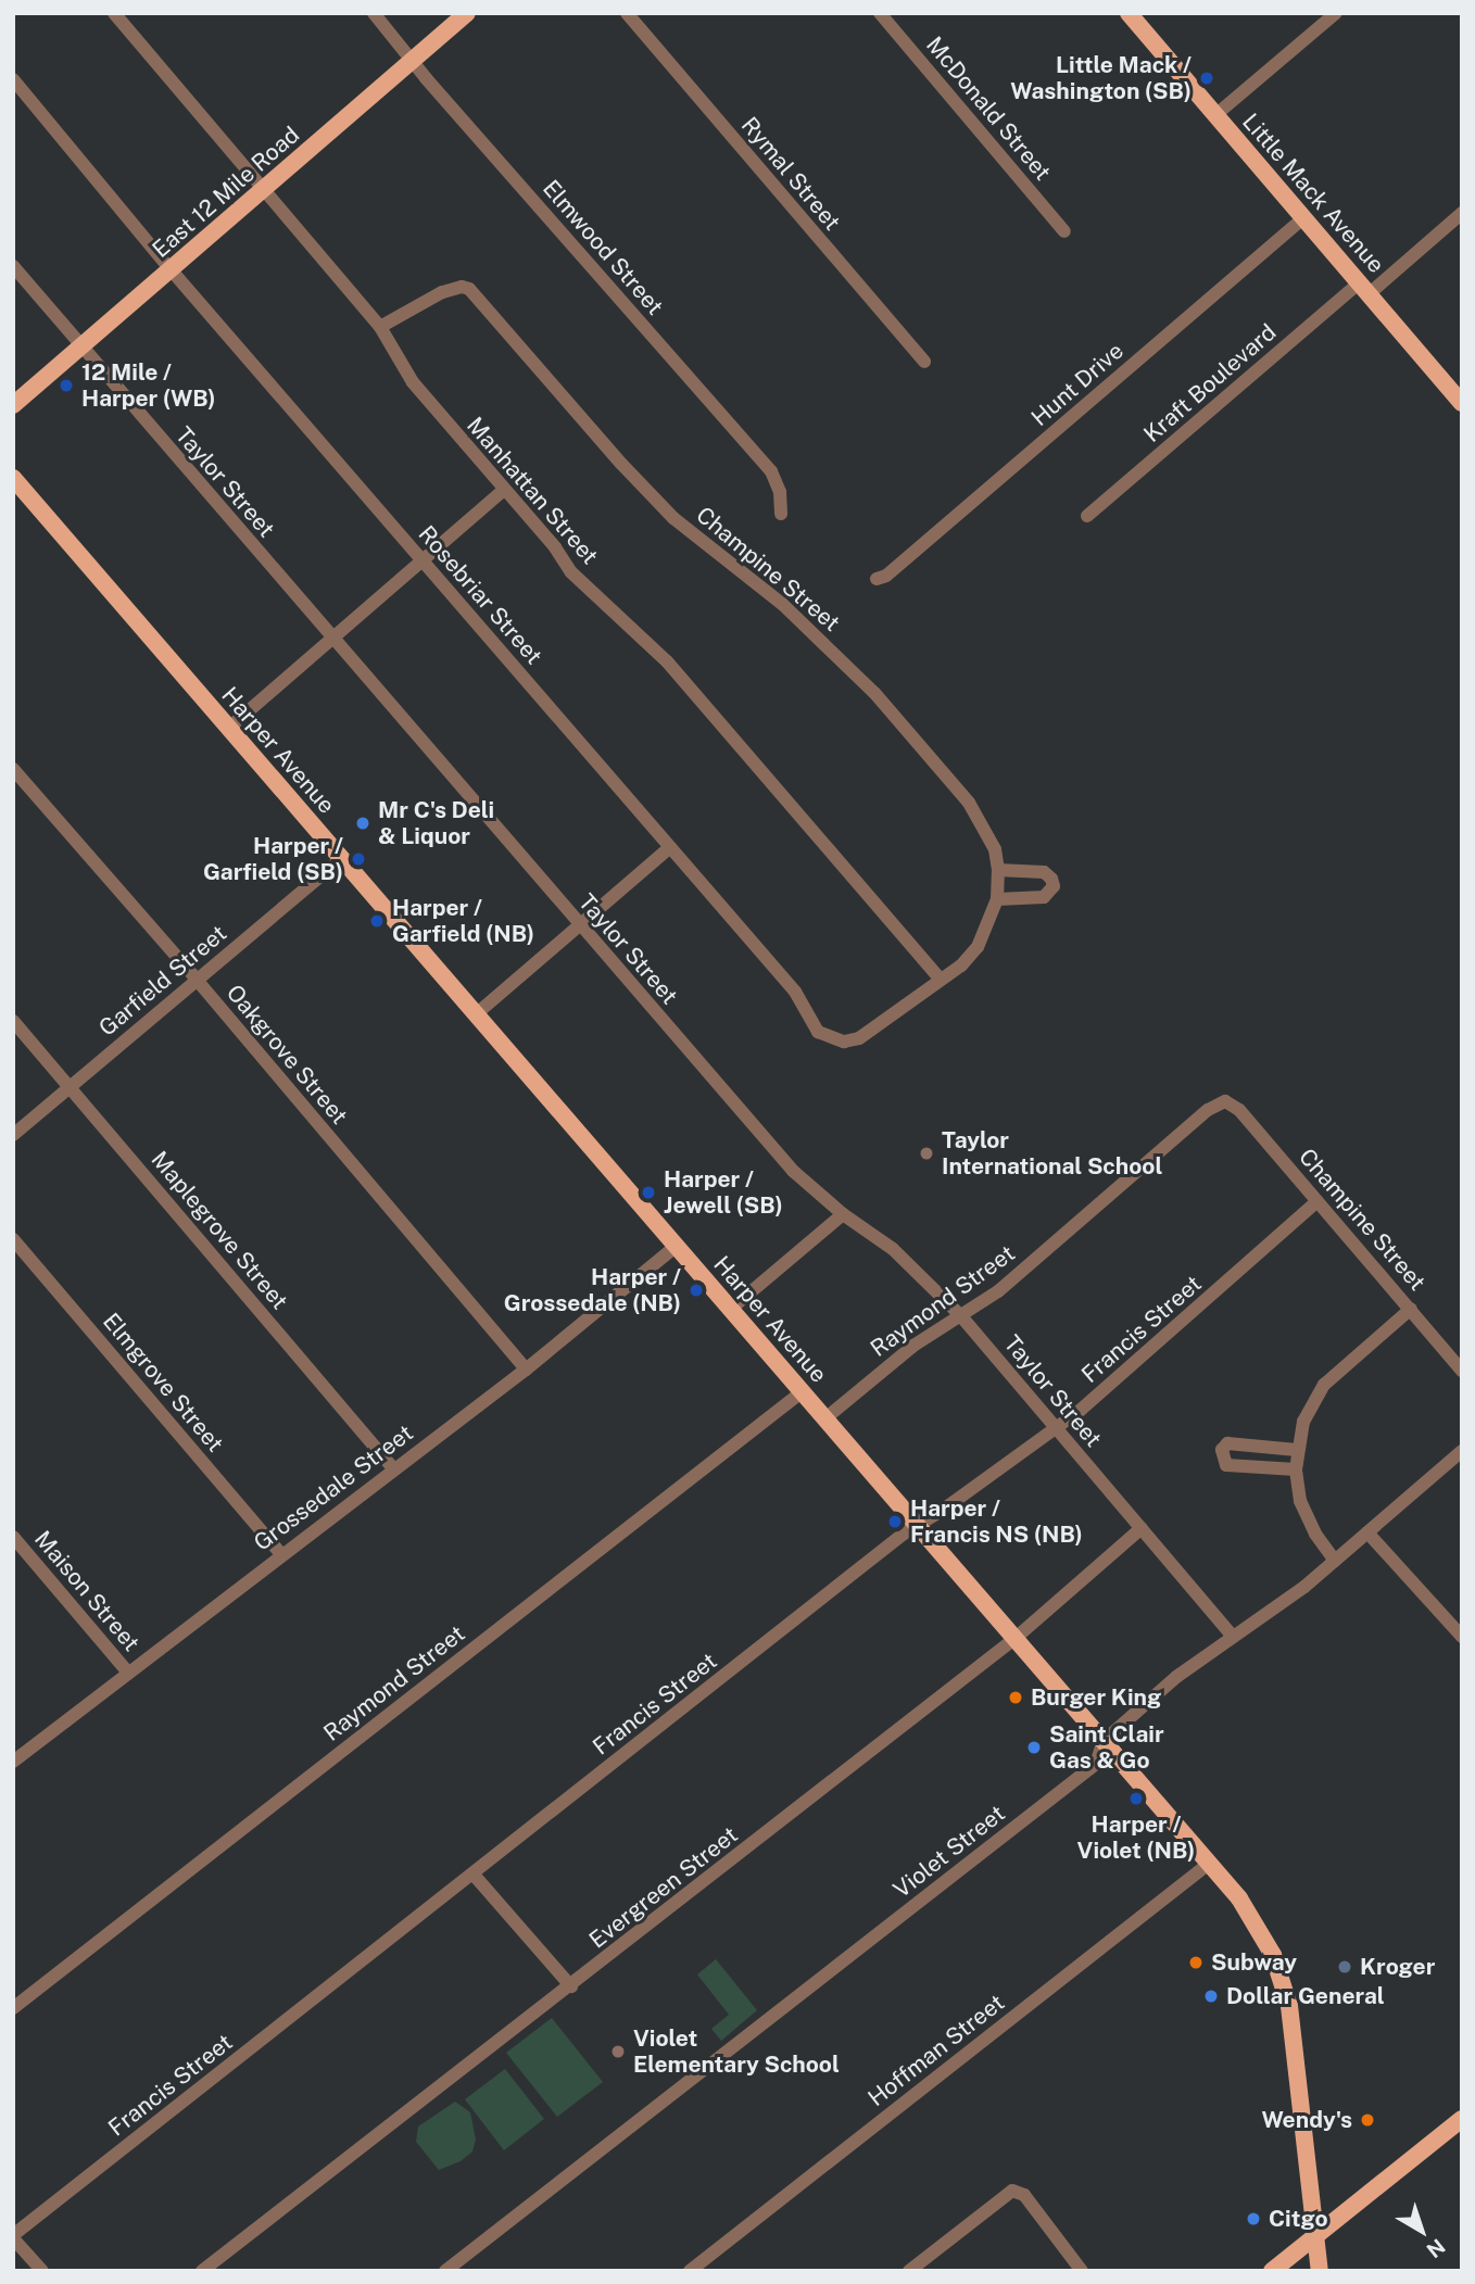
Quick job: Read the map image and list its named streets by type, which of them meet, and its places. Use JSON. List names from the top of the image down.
{
  "streets": {
    "main road": ["East 12 Mile Road", "Little Mack Avenue", "Harper Avenue"],
    "street": [
      "McDonald Street",
      "Rymal Street",
      "Elmwood Street",
      "Kraft Boulevard",
      "Hunt Drive",
      "Taylor Street",
      "Manhattan Street",
      "Champine Street",
      "Rosebriar Street",
      "Garfield Street",
      "Oakgrove Street",
      "Maplegrove Street",
      "Raymond Street",
      "Francis Street",
      "Elmgrove Street",
      "Grossedale Street",
      "Maison Street",
      "Violet Street",
      "Evergreen Street",
      "Hoffman Street"
    ]
  },
  "crossings": [
    ["East 12 Mile Road", "Elmwood Street"],
    ["East 12 Mile Road", "Taylor Street"],
    ["East 12 Mile Road", "Manhattan Street"],
    ["East 12 Mile Road", "Rosebriar Street"],
    ["Little Mack Avenue", "Kraft Boulevard"],
    ["Little Mack Avenue", "Hunt Drive"],
    ["Taylor Street", "Raymond Street"],
    ["Taylor Street", "Francis Street"],
    ["Taylor Street", "Violet Street"],
    ["Taylor Street", "Evergreen Street"],
    ["Manhattan Street", "Champine Street"],
    ["Manhattan Street", "Rosebriar Street"],
    ["Champine Street", "Rosebriar Street"],
    ["Champine Street", "Raymond Street"],
    ["Champine Street", "Francis Street"],
    ["Harper Avenue", "Garfield Street"],
    ["Harper Avenue", "Raymond Street"],
    ["Harper Avenue", "Francis Street"],
    ["Harper Avenue", "Grossedale Street"],
    ["Harper Avenue", "Violet Street"],
    ["Harper Avenue", "Evergreen Street"],
    ["Harper Avenue", "Hoffman Street"],
    ["Garfield Street", "Oakgrove Street"],
    ["Garfield Street", "Maplegrove Street"],
    ["Oakgrove Street", "Grossedale Street"],
    ["Maplegrove Street", "Grossedale Street"],
    ["Elmgrove Street", "Grossedale Street"],
    ["Grossedale Street", "Maison Street"]
  ],
  "places": [
    "Little Mack / Washington (SB)",
    "12 Mile / Harper (WB)",
    "Mr C's Deli & Liquor",
    "Harper / Garfield (SB)",
    "Harper / Garfield (NB)",
    "Taylor International School",
    "Harper / Jewell (SB)",
    "Harper / Grossedale (NB)",
    "Harper / Francis NS (NB)",
    "Burger King",
    "Saint Clair Gas & Go",
    "Harper / Violet (NB)",
    "Subway",
    "Kroger",
    "Dollar General",
    "Violet Elementary School",
    "Wendy's",
    "Citgo"
  ],
  "north": "bottom right"
}
